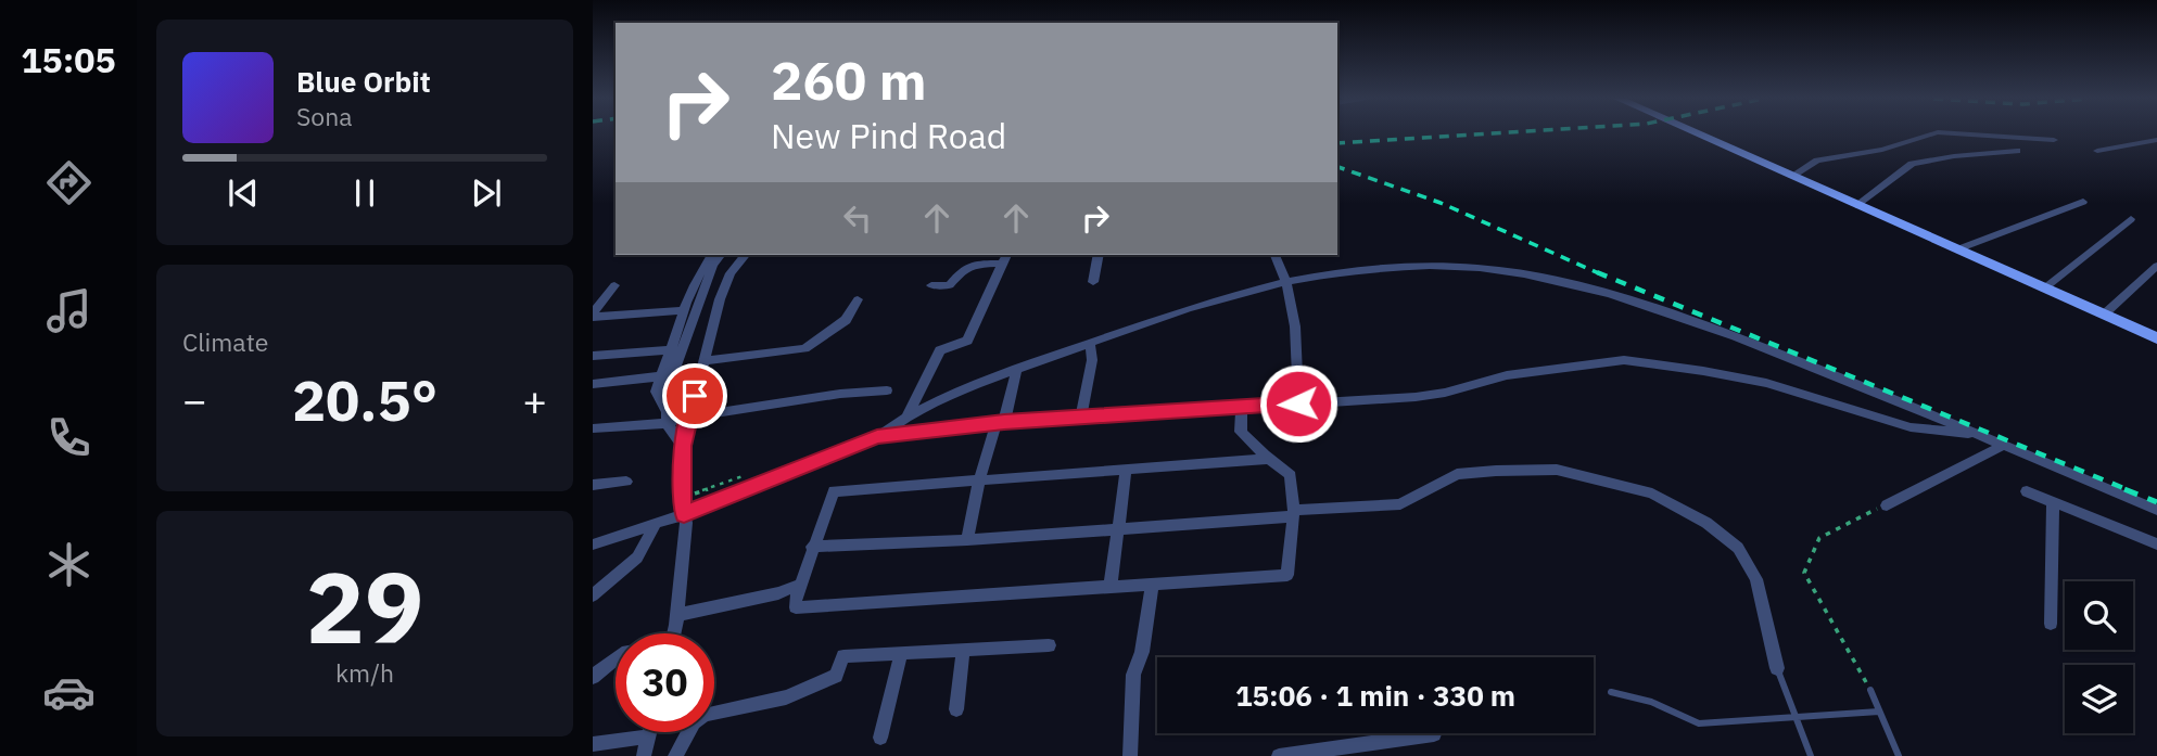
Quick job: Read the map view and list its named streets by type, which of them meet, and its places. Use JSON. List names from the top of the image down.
{
  "page": {
    "tabs": "15:05",
    "turn": ["260 m", "New Pind Road"],
    "song": ["Blue Orbit", "Sona"],
    "tile": [
      "Climate",
      ["29", "km/h"]
    ],
    "heat": ["−", "20.5°", "+"],
    "limit": "30",
    "trip": "15:06 · 1 min · 330 m"
  }
}
